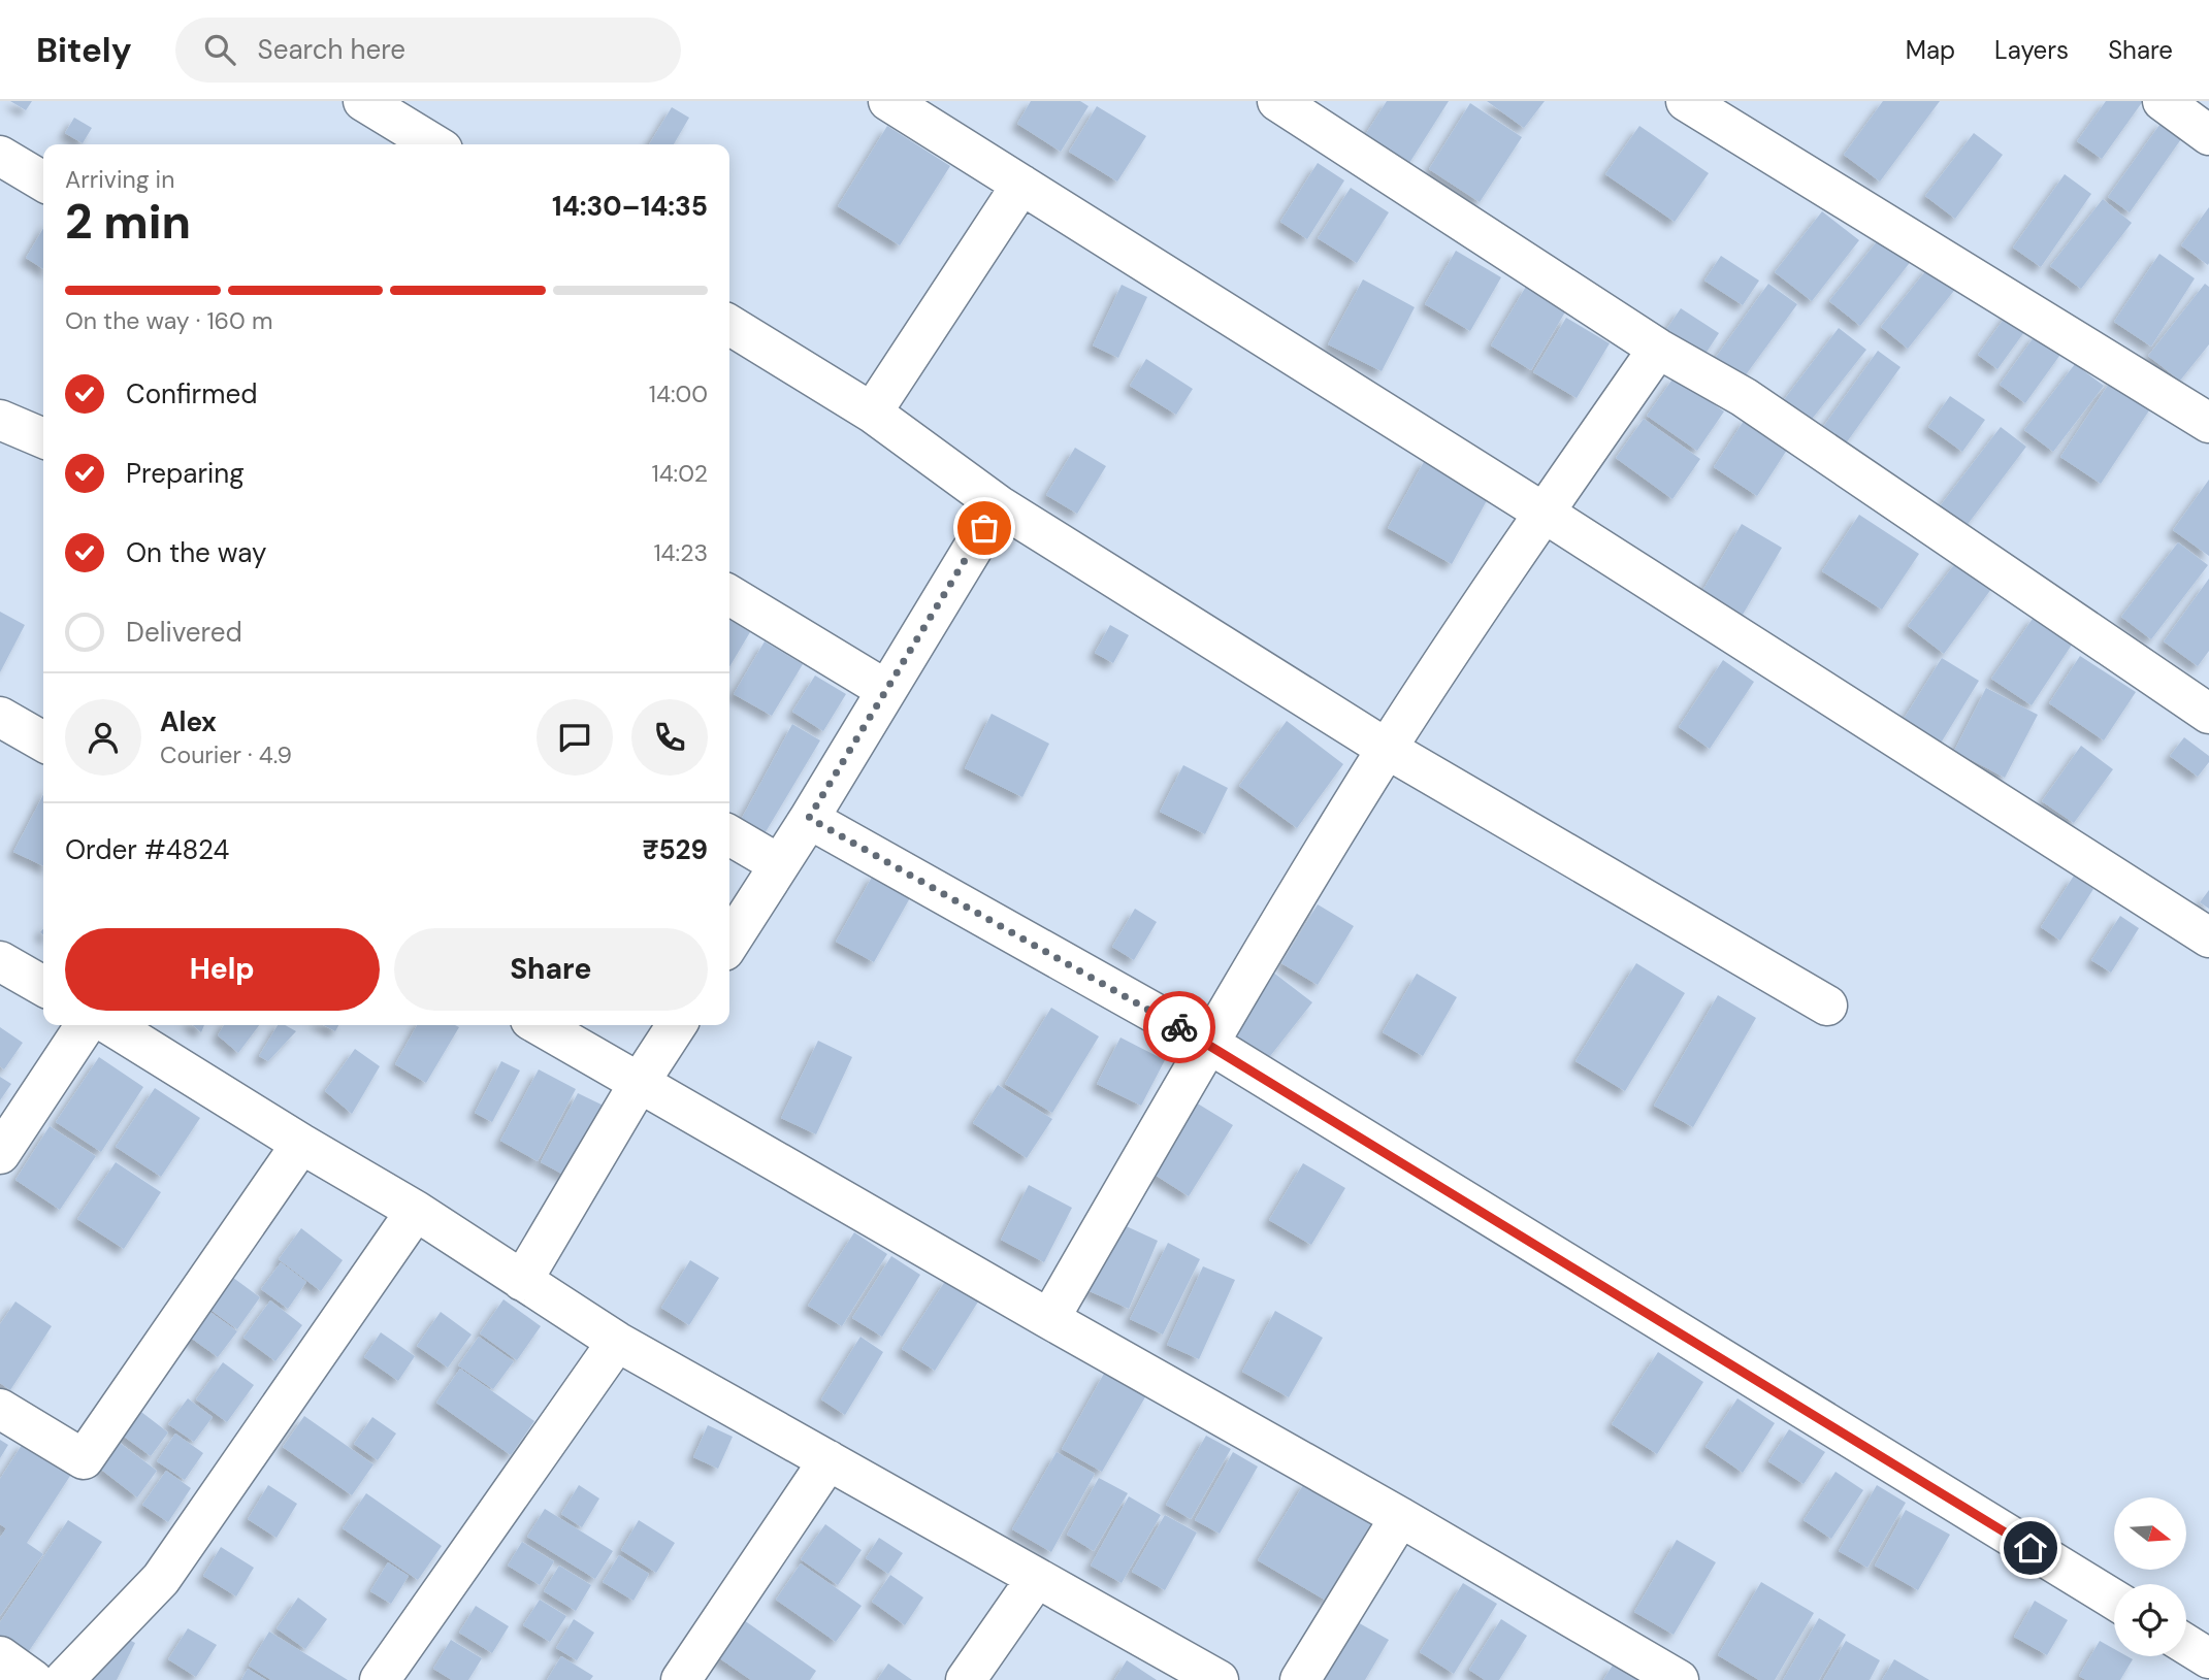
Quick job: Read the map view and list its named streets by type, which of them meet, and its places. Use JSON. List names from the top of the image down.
{
  "north": "right",
  "page": {
    "header": "Bitely",
    "search": "Search here",
    "nav": ["Map", "Layers", "Share"],
    "heading": ["2 min", "Arriving in", "14:30–14:35"],
    "panel": [
      "Alex",
      "Courier · 4.9",
      "Order #4824",
      "₹529"
    ],
    "bar": "On the way · 160 m",
    "list": [
      ["Confirmed", "14:00"],
      ["Preparing", "14:02"],
      ["On the way", "14:23"],
      "Delivered"
    ],
    "buttons": ["Help", "Share"]
  }
}
